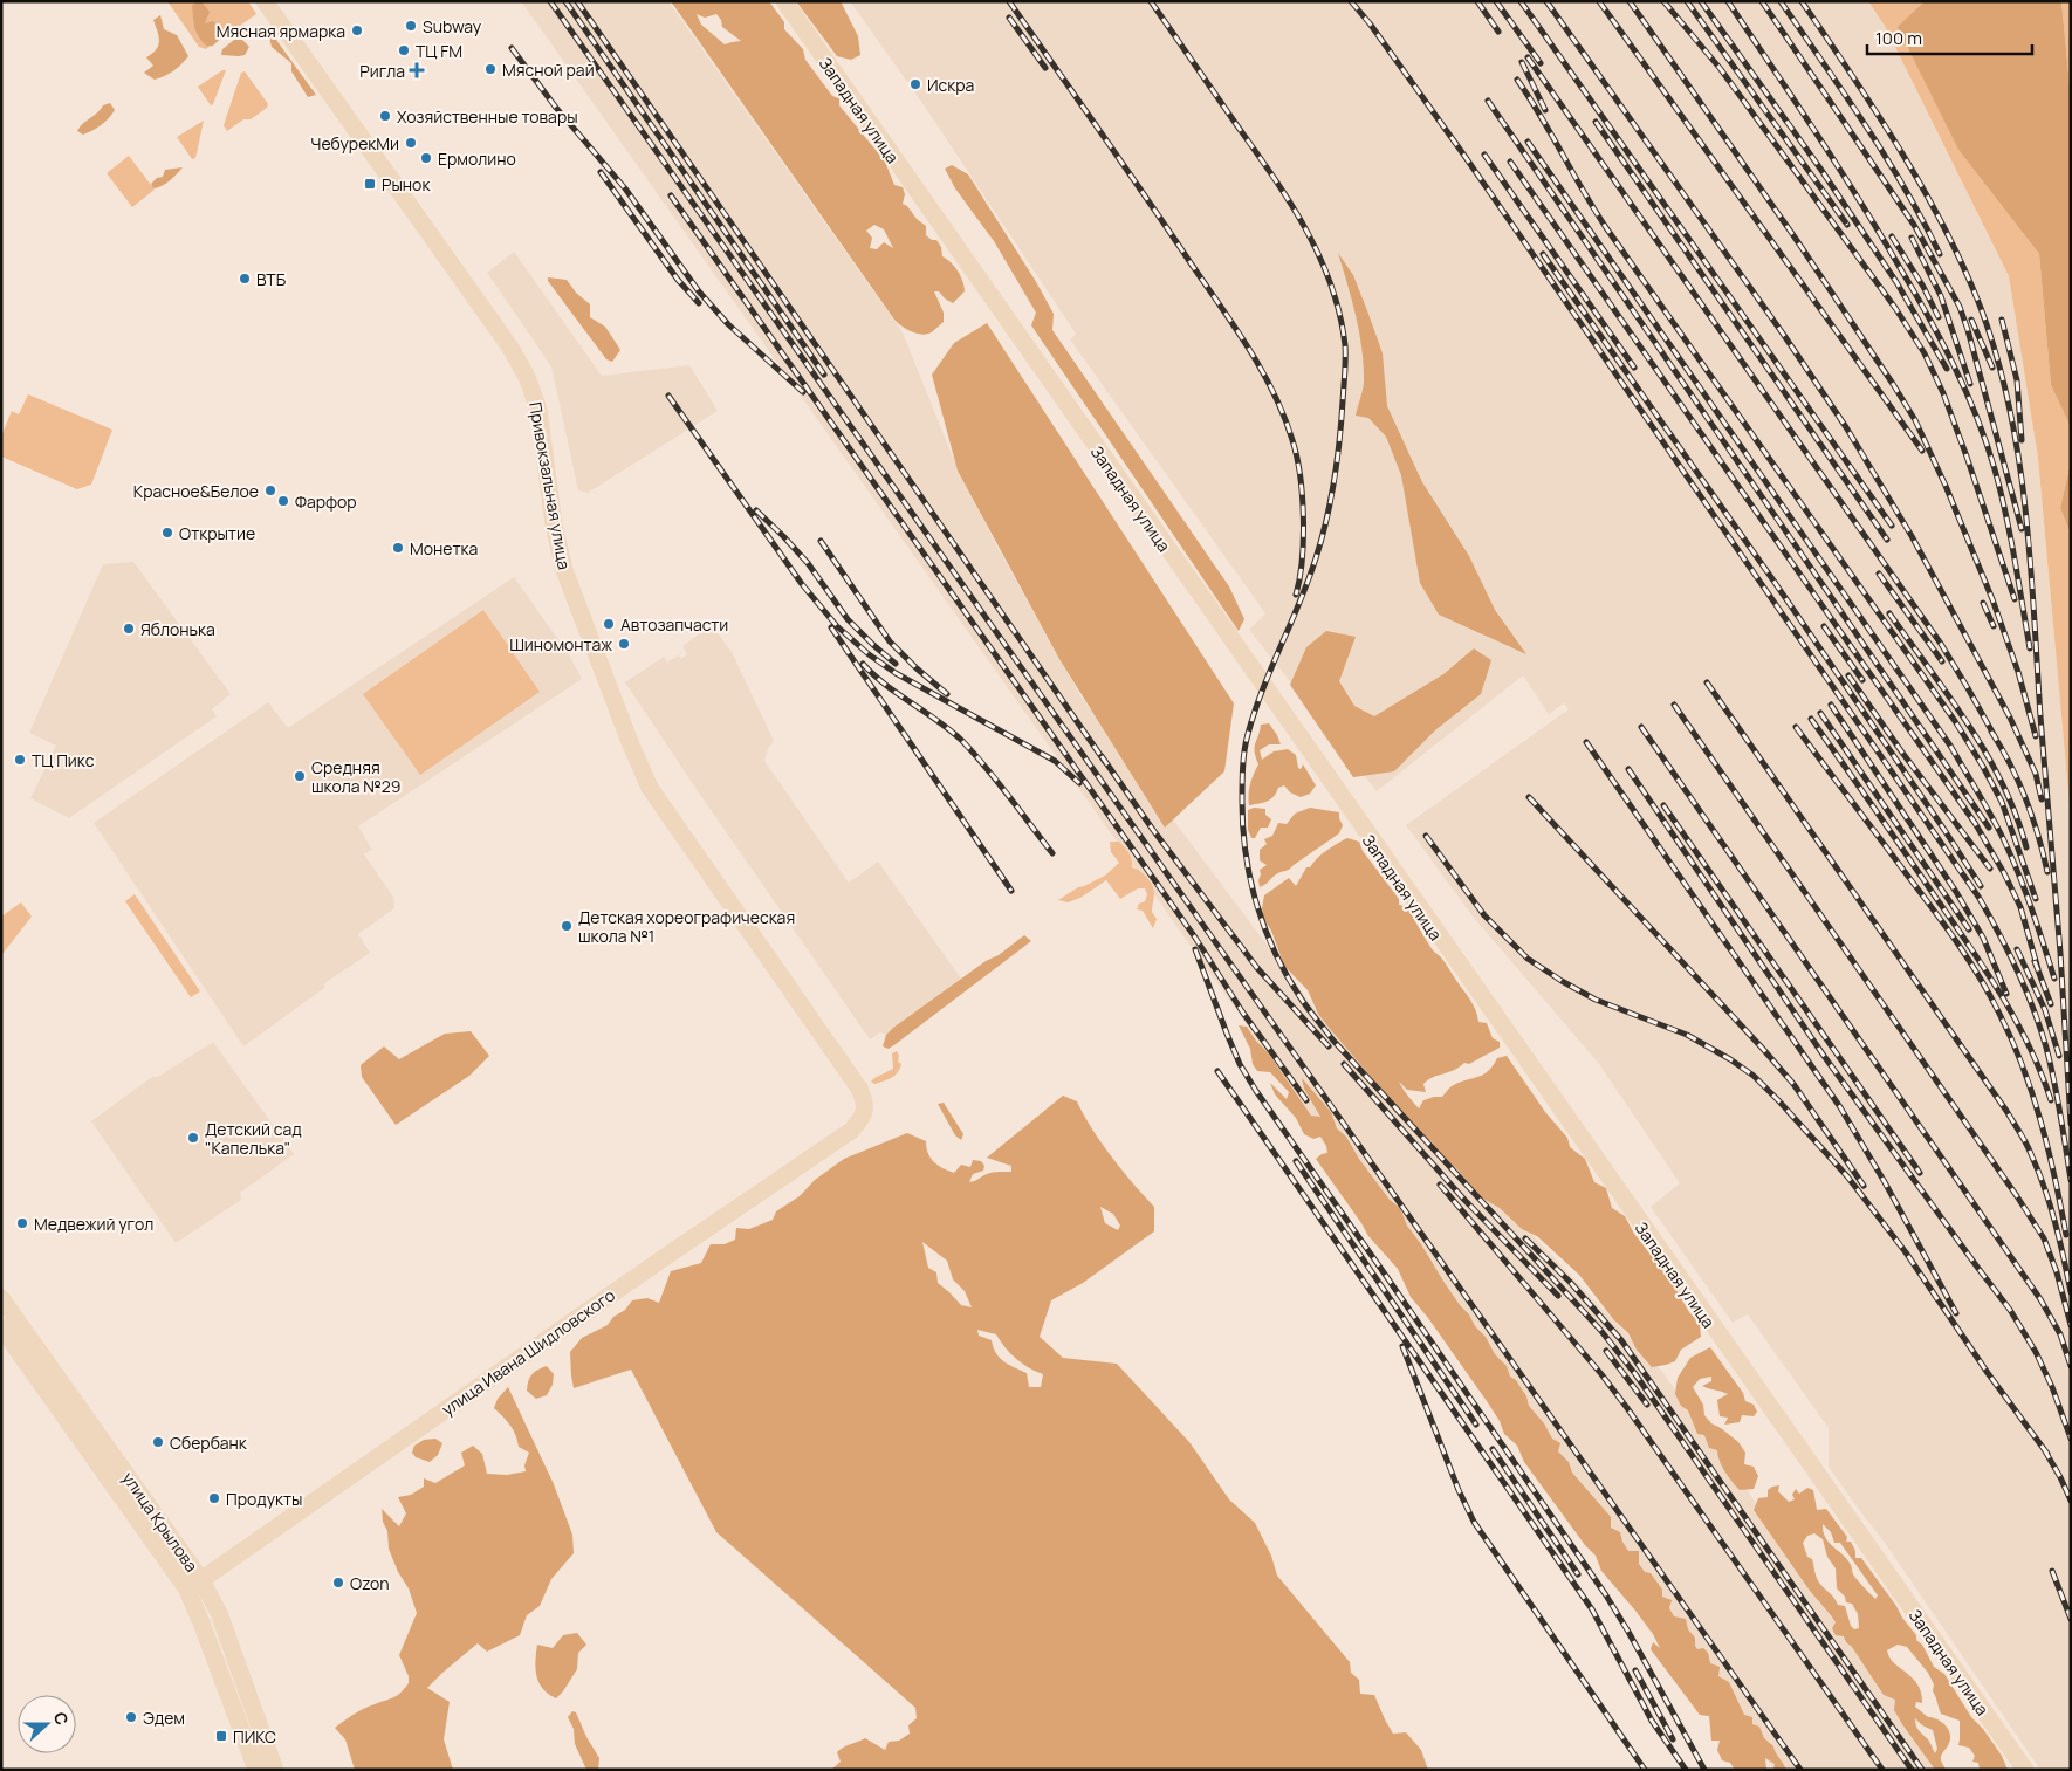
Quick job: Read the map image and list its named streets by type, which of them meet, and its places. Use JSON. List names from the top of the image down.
{
  "streets": {
    "street": [
      "Западная улица",
      "Привокзальная улица",
      "улица Ивана Шидловского",
      "улица Крылова"
    ]
  },
  "crossings": [
    ["Привокзальная улица", "улица Ивана Шидловского"],
    ["улица Ивана Шидловского", "улица Крылова"]
  ],
  "places": {
    "other": [
      "Subway",
      "Мясная ярмарка",
      "ТЦ FM",
      "Мясной рай",
      "Искра",
      "Хозяйственные товары",
      "ЧебурекМи",
      "Ермолино",
      "ВТБ",
      "Красное&Белое",
      "Фарфор",
      "Открытие",
      "Монетка",
      "Автозапчасти",
      "Яблонька",
      "Шиномонтаж",
      "ТЦ Пикс",
      "Средняя школа №29",
      "Детская хореографическая школа №1",
      "Детский сад \"Капелька\"",
      "Медвежий угол",
      "Сбербанк",
      "Продукты",
      "Ozon",
      "Эдем"
    ],
    "health": ["Ригла"],
    "transit": ["Рынок", "ПИКС"]
  },
  "scale_bar": "100 m",
  "north": "right"
}
